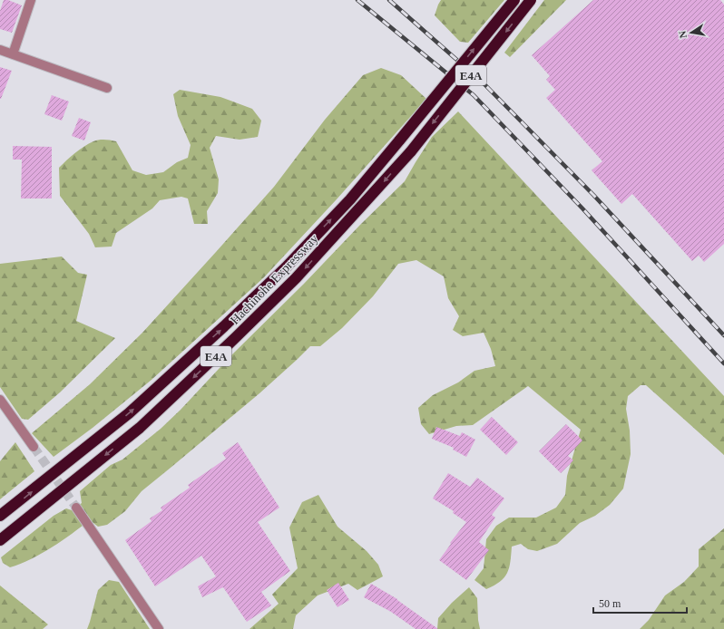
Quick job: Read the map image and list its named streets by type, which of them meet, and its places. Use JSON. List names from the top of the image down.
{
  "streets": {
    "highway": ["E4A", "Hachinohe Expressway"]
  },
  "scale_bar": "50 m",
  "north": "left"
}
